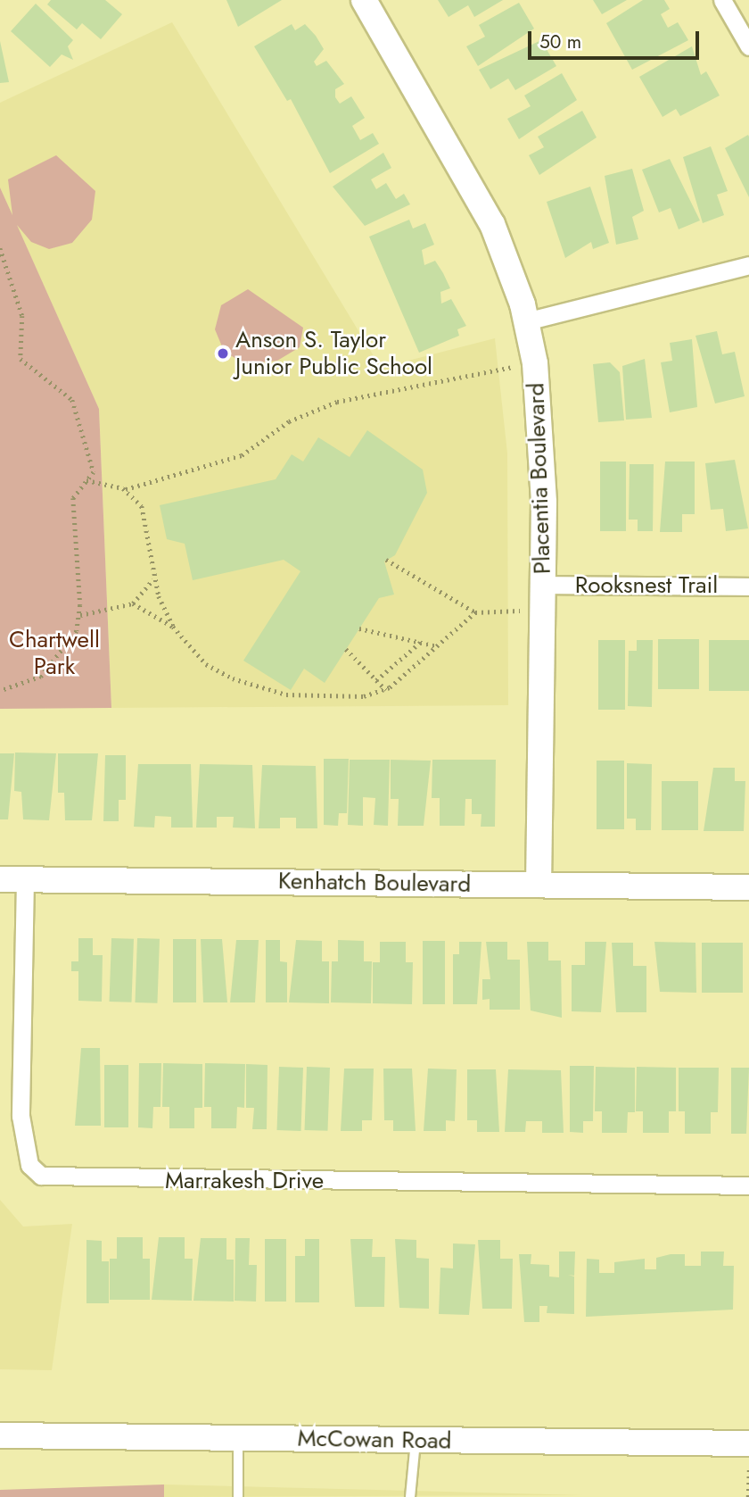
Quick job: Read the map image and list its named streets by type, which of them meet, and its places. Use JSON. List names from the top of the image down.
{
  "streets": {
    "street": [
      "Placentia Boulevard",
      "Rooksnest Trail",
      "Kenhatch Boulevard",
      "Marrakesh Drive",
      "McCowan Road"
    ]
  },
  "crossings": [
    ["Placentia Boulevard", "Rooksnest Trail"],
    ["Placentia Boulevard", "Kenhatch Boulevard"],
    ["Kenhatch Boulevard", "Marrakesh Drive"]
  ],
  "parks": ["Chartwell Park"],
  "places": ["Anson S. Taylor Junior Public School"],
  "scale_bar": "50 m"
}
